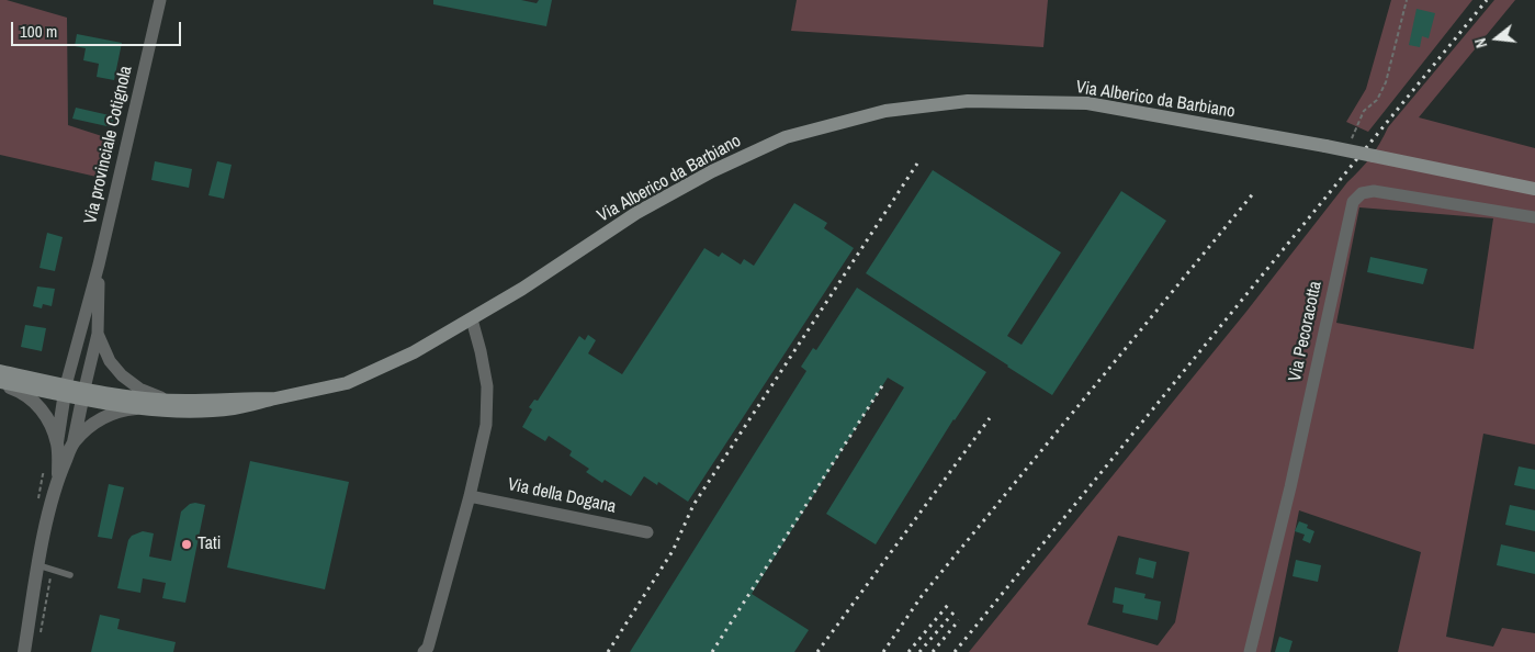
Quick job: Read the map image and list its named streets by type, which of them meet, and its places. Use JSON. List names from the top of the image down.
{
  "streets": {
    "main road": ["Via Alberico da Barbiano"],
    "street": ["Via provinciale Cotignola", "Via Pecoracotta", "Via della Dogana"]
  },
  "crossings": [
    ["Via Alberico da Barbiano", "Via provinciale Cotignola"]
  ],
  "places": ["Tati"],
  "scale_bar": "100 m",
  "north": "left"
}
